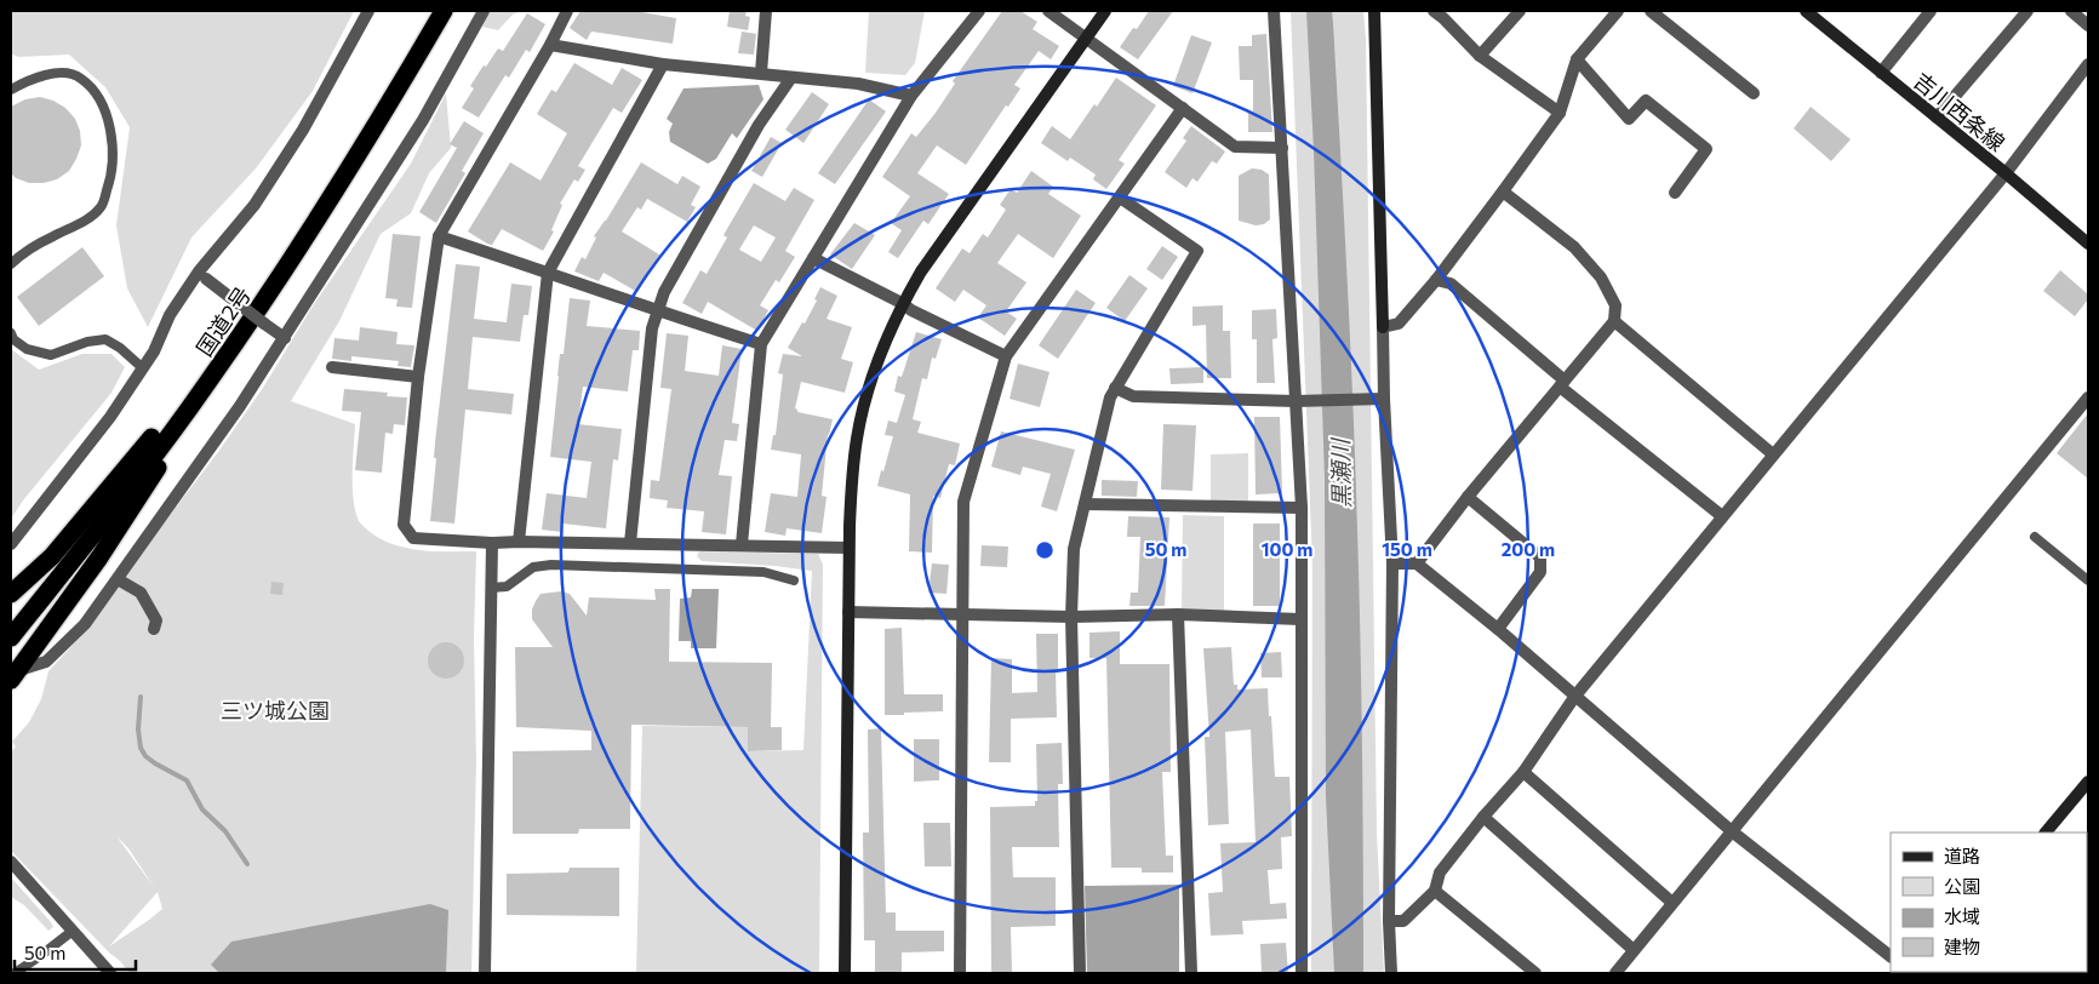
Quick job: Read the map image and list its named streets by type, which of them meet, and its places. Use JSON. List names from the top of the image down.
{
  "streets": {
    "highway": ["国道2号"],
    "street": ["吉川西条線"]
  },
  "water": ["黒瀬川"],
  "parks": ["三ツ城公園"],
  "legend": [
    "道路",
    "公園",
    "水域",
    "建物"
  ],
  "scale_bar": "50 m",
  "rings": [
    "50 m",
    "100 m",
    "150 m",
    "200 m"
  ]
}
